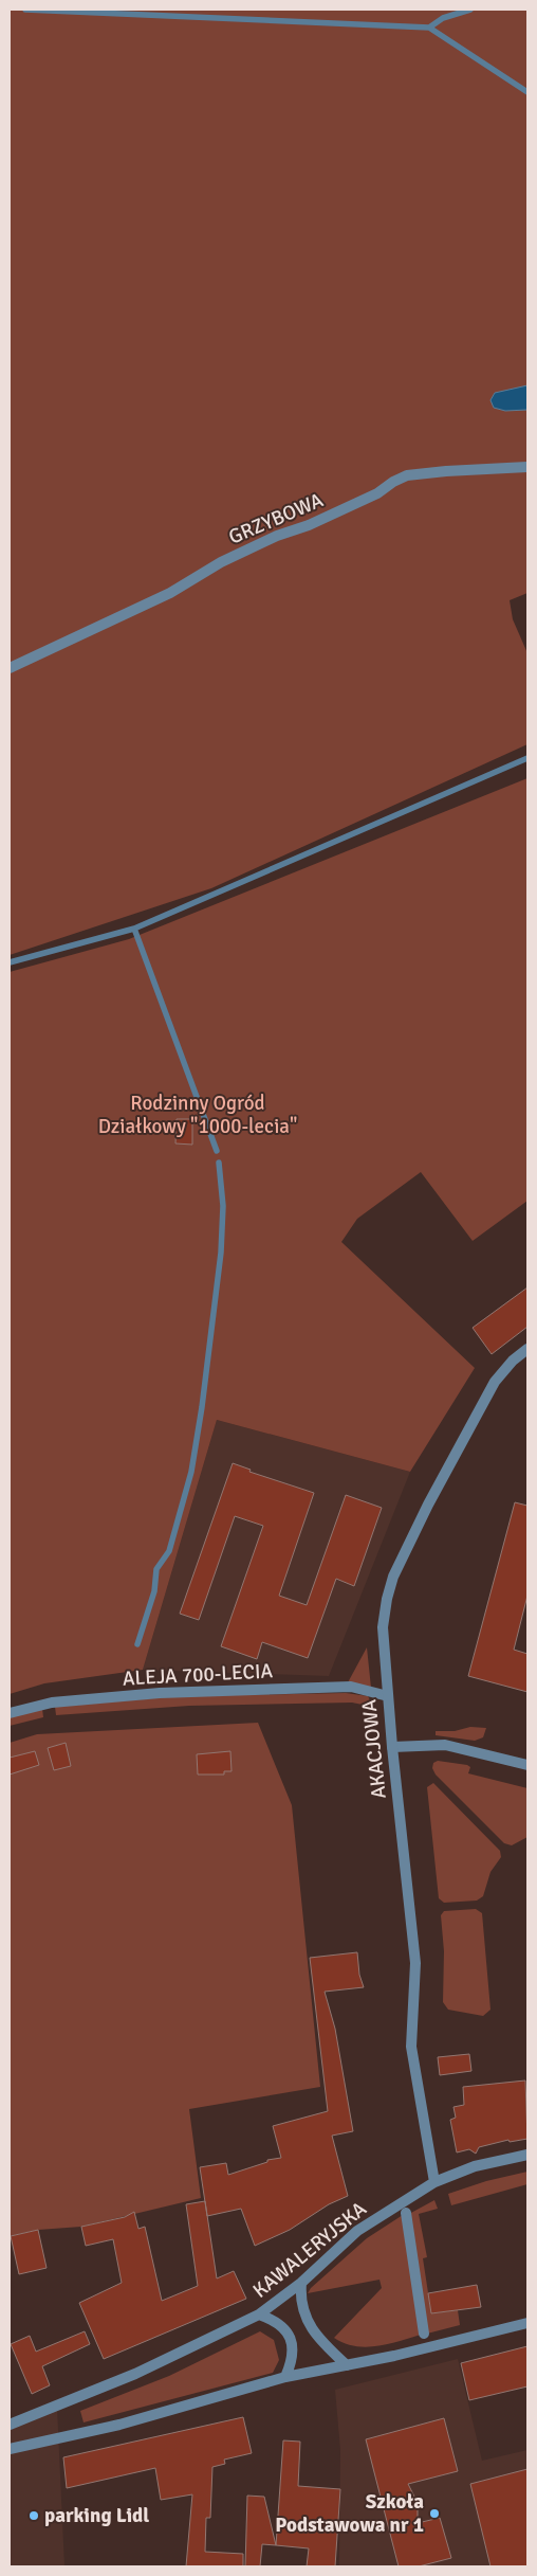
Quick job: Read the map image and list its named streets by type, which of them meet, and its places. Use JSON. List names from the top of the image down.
{
  "streets": {
    "street": [
      "GRZYBOWA",
      "ALEJA 700-LECIA",
      "AKACJOWA",
      "KAWALERYJSKA"
    ]
  },
  "crossings": [
    ["ALEJA 700-LECIA", "AKACJOWA"],
    ["AKACJOWA", "KAWALERYJSKA"]
  ],
  "parks": ["Rodzinny Ogród Działkowy \"1000-lecia\""],
  "places": ["Szkoła Podstawowa nr 1", "parking Lidl"]
}
